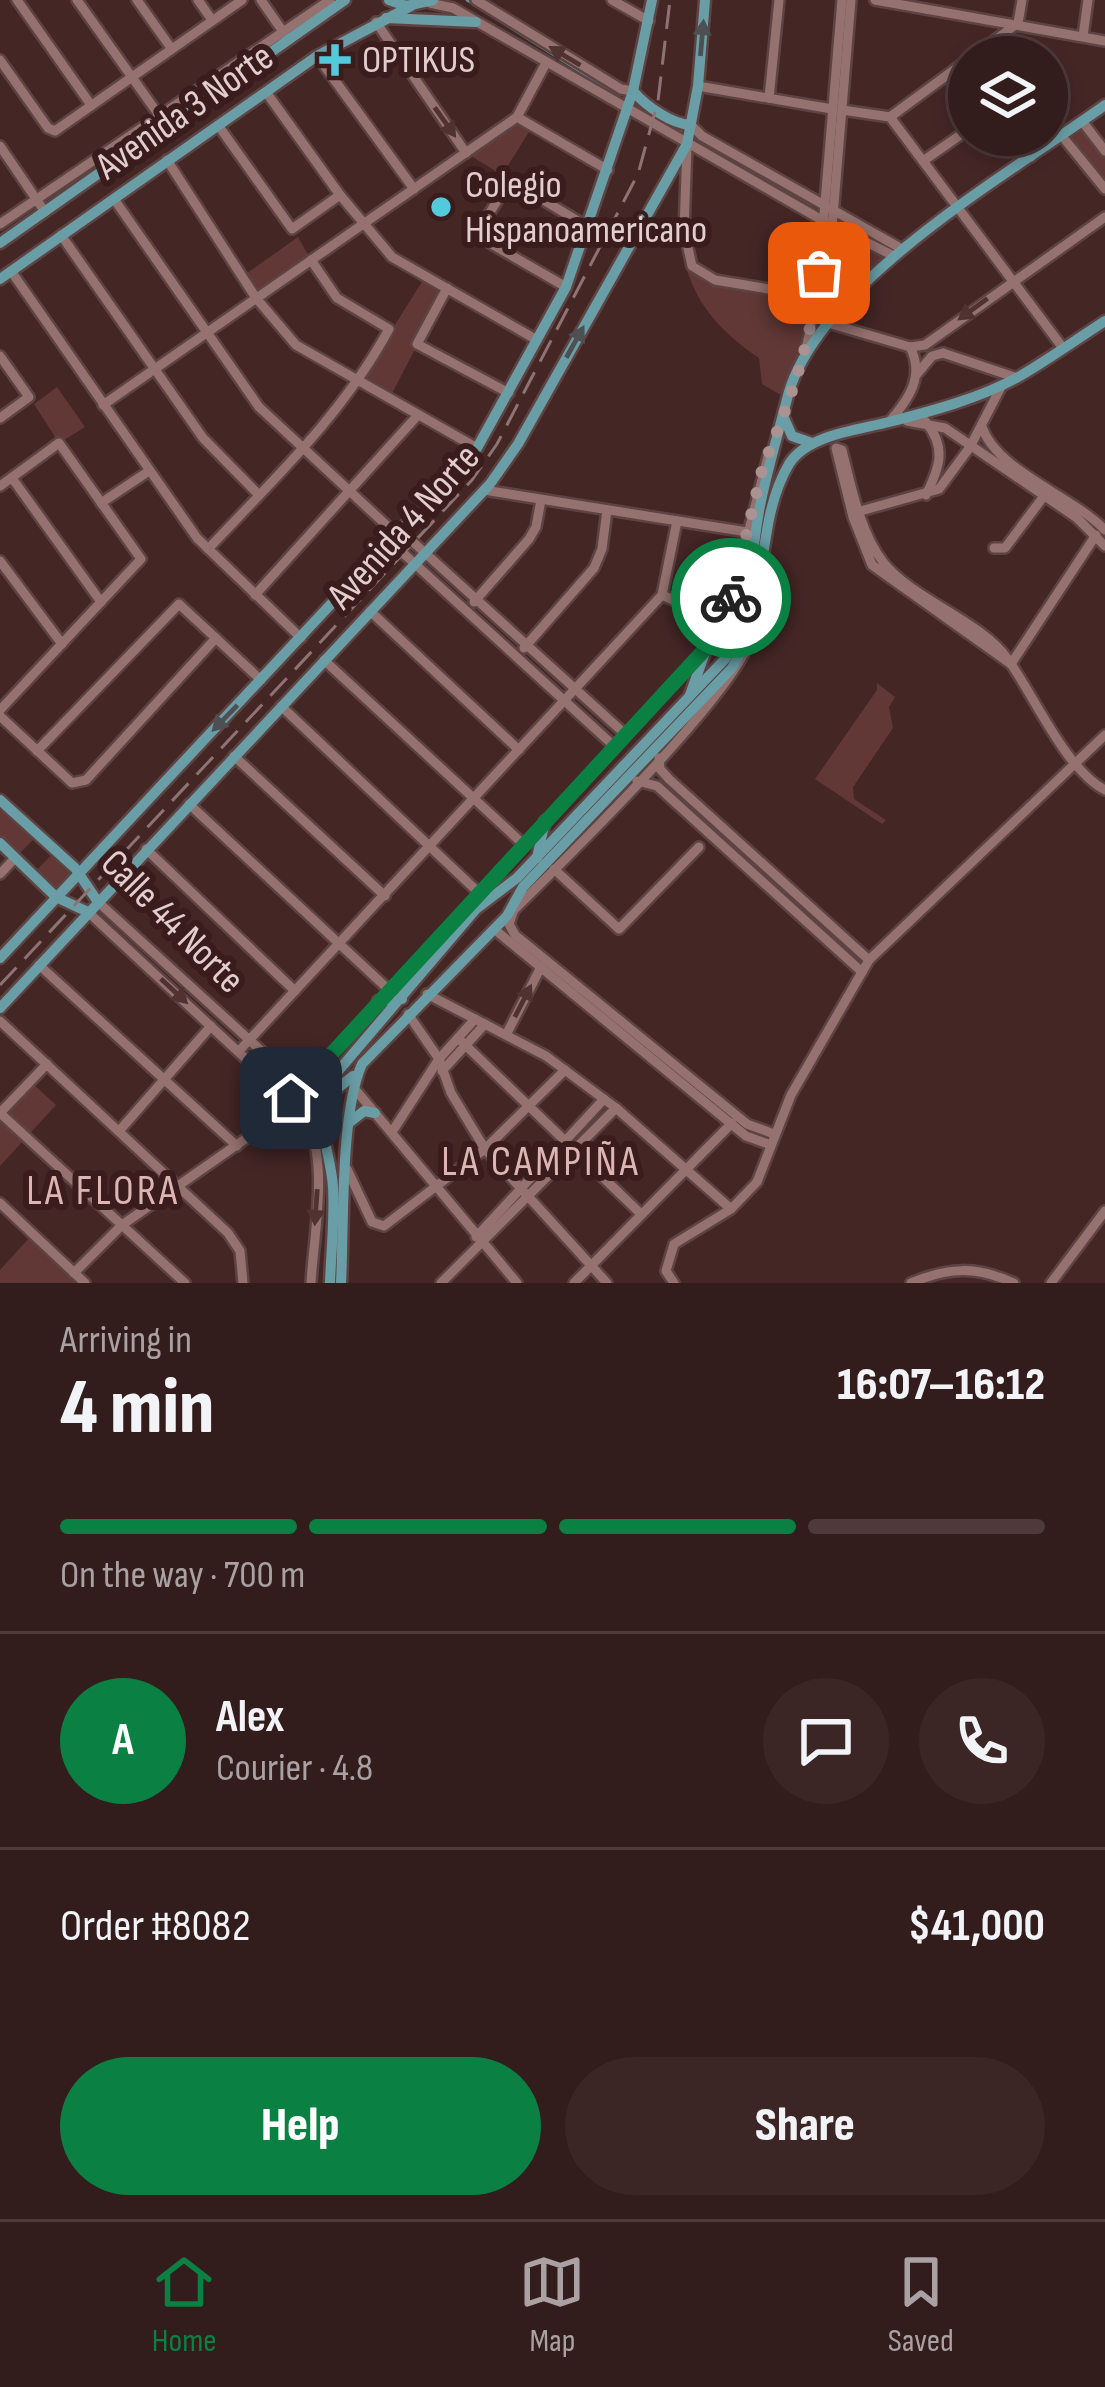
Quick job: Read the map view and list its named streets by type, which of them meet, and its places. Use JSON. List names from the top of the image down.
{
  "streets": {
    "main road": ["Avenida 3 Norte", "Avenida 4 Norte", "Calle 44 Norte"]
  },
  "crossings": [
    ["Avenida 4 Norte", "Calle 44 Norte"]
  ],
  "districts": ["LA CAMPIÑA", "LA FLORA"],
  "places": {
    "health": ["OPTIKUS"],
    "other": ["Colegio Hispanoamericano"]
  },
  "page": {
    "heading": ["4 min", "Arriving in", "16:07–16:12"],
    "panel": [
      "Alex",
      "Courier · 4.8",
      "Order #8082",
      "$41,000"
    ],
    "bar": "On the way · 700 m",
    "round": "A",
    "buttons": ["Help", "Share"],
    "tabs": ["Home", "Map", "Saved"]
  }
}
